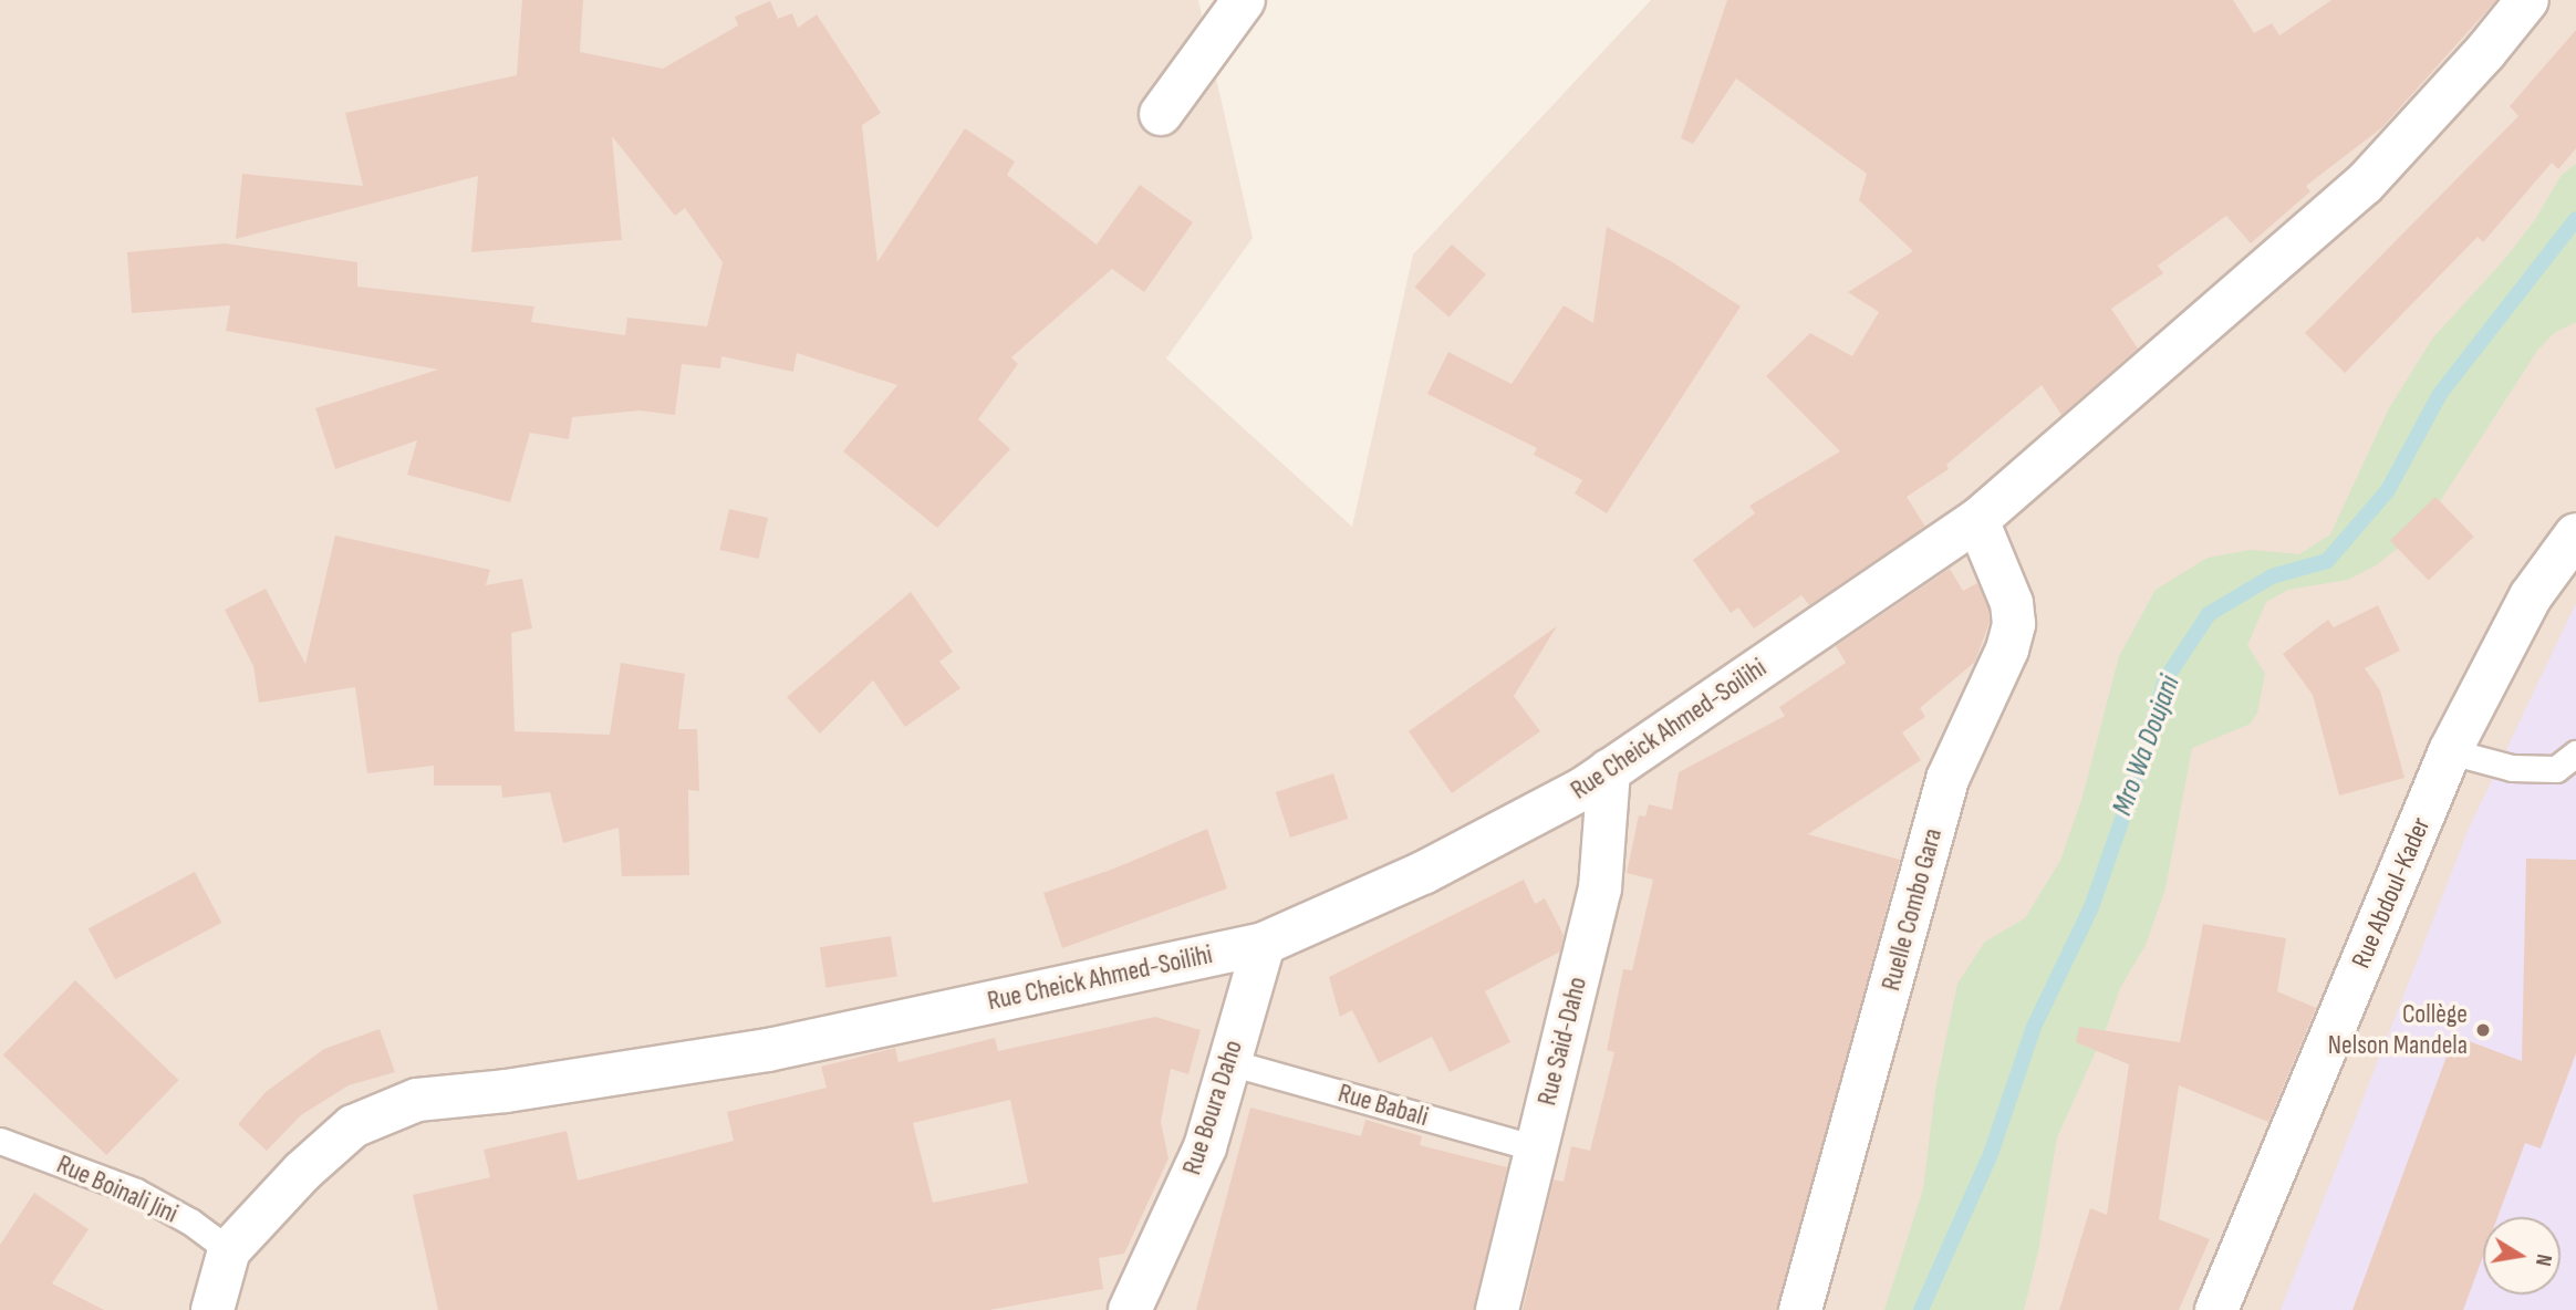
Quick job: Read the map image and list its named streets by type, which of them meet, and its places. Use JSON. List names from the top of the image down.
{
  "streets": {
    "street": [
      "Rue Cheick Ahmed-Soilihi",
      "Rue Abdoul-Kader",
      "Ruelle Combo Gara",
      "Rue Said-Daho",
      "Rue Boura Daho"
    ],
    "lane": ["Rue Babali", "Rue Boinali Jini"]
  },
  "crossings": [
    ["Rue Cheick Ahmed-Soilihi", "Ruelle Combo Gara"],
    ["Rue Cheick Ahmed-Soilihi", "Rue Said-Daho"],
    ["Rue Cheick Ahmed-Soilihi", "Rue Boura Daho"],
    ["Rue Cheick Ahmed-Soilihi", "Rue Boinali Jini"],
    ["Rue Said-Daho", "Rue Babali"],
    ["Rue Babali", "Rue Boura Daho"]
  ],
  "water": ["Mro Wa Doujani"],
  "places": ["Collège Nelson Mandela"],
  "north": "right"
}
